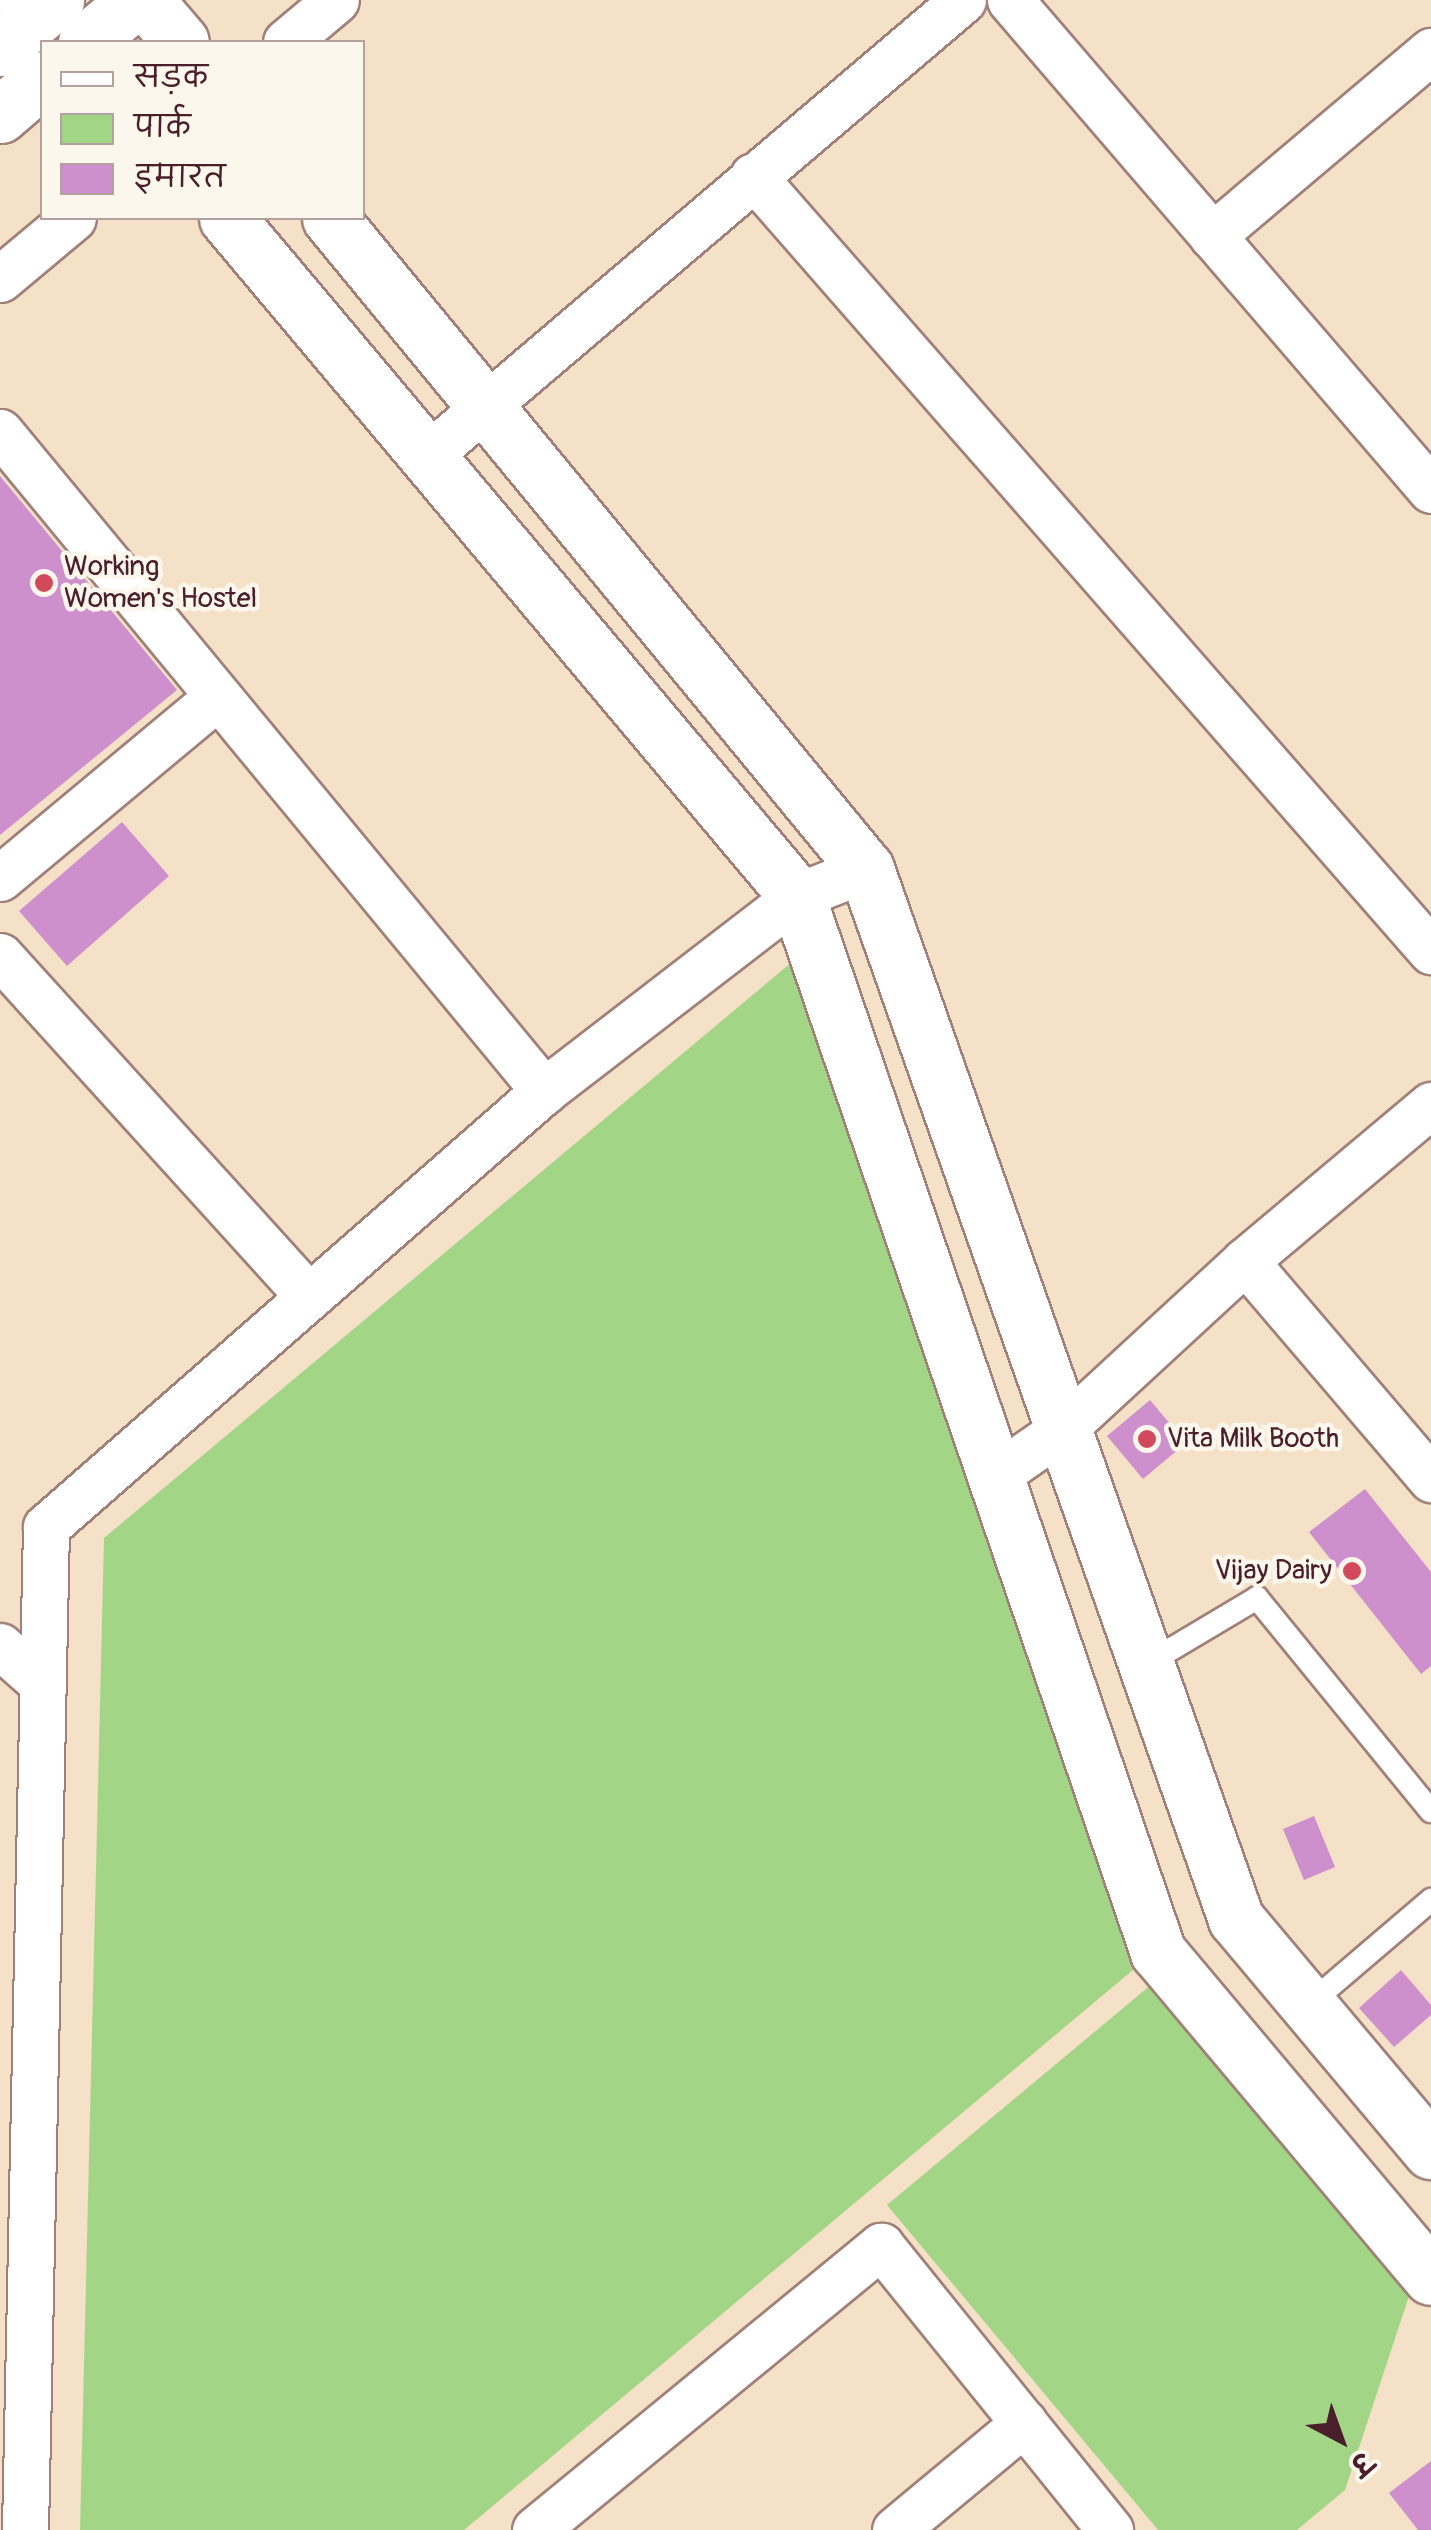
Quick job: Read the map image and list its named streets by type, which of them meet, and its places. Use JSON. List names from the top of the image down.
{
  "places": ["Working Women's Hostel", "Vita Milk Booth", "Vijay Dairy"],
  "legend": ["सड़क", "पार्क", "इमारत"],
  "north": "bottom right"
}
